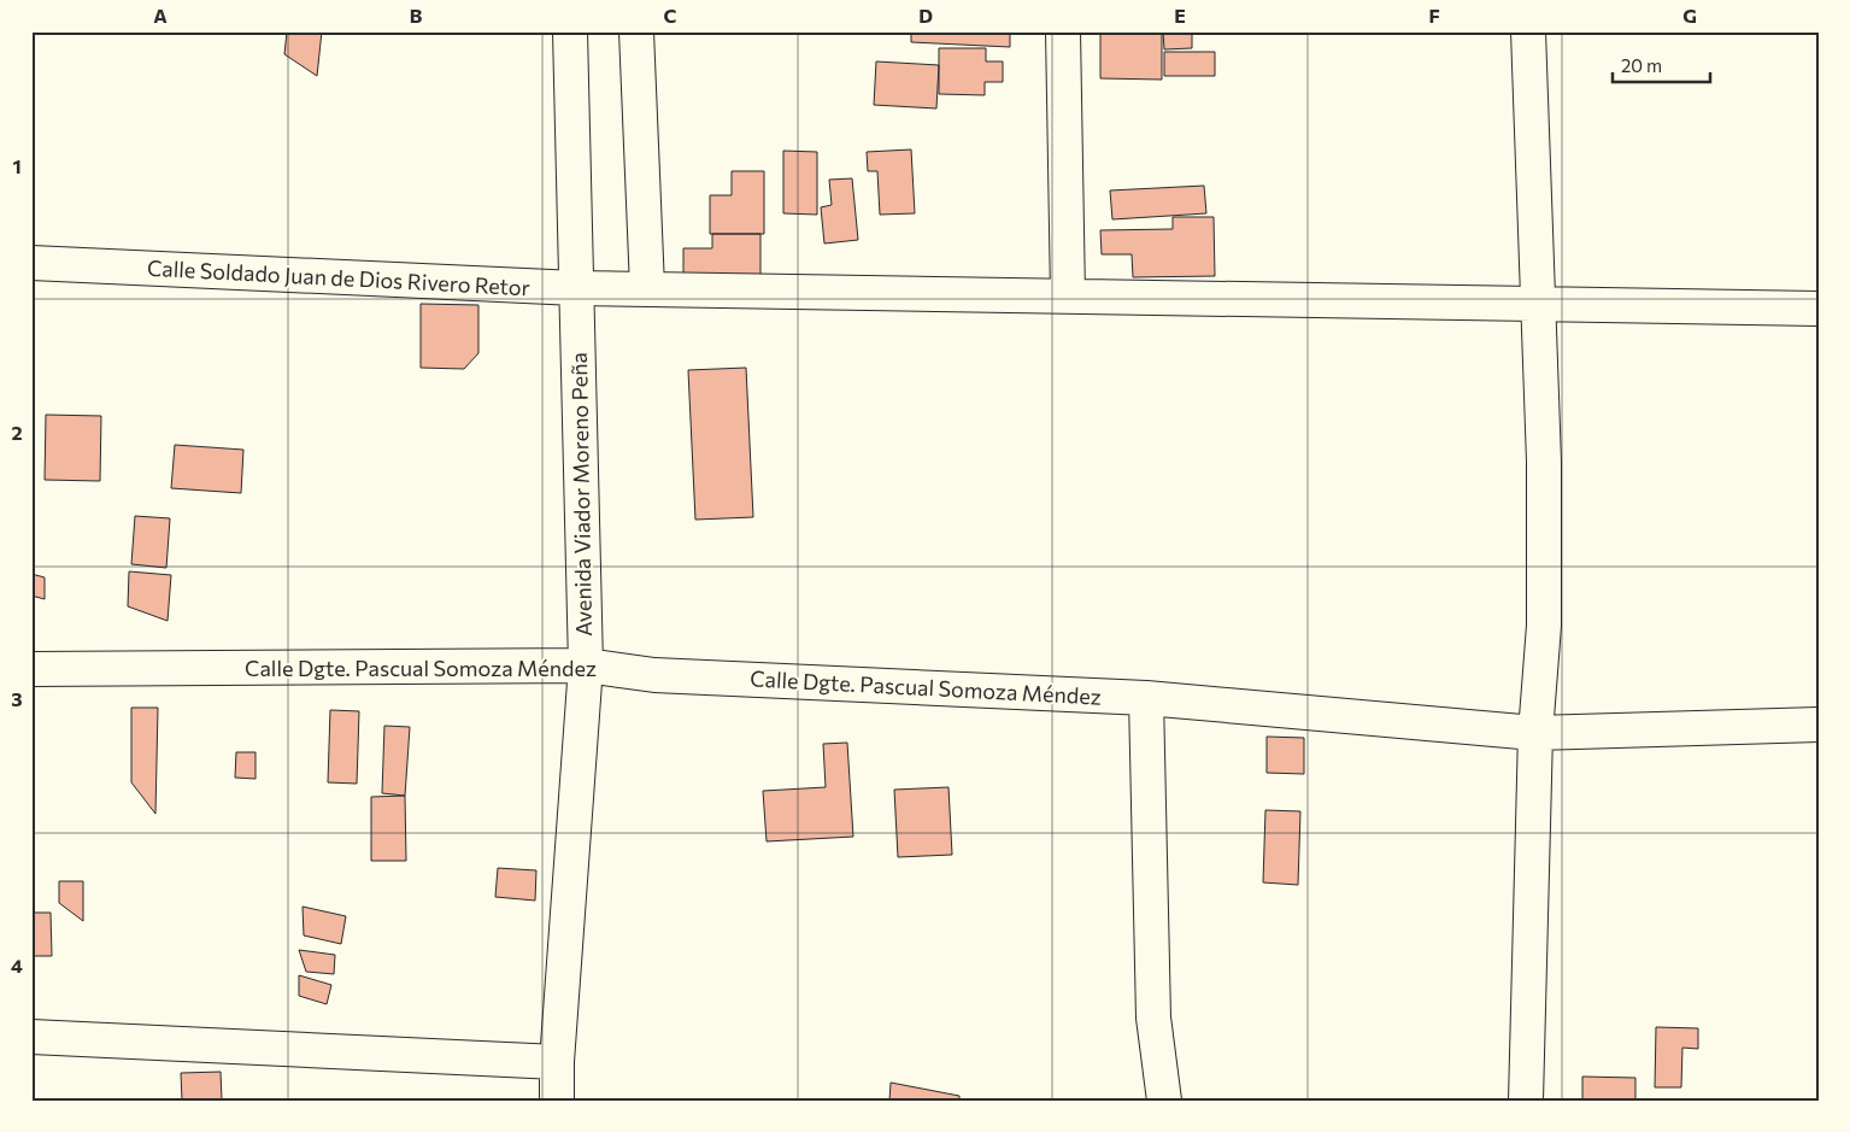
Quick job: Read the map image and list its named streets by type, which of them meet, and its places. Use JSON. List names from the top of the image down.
{
  "streets": {
    "street": ["Calle Soldado Juan de Dios Rivero Retor", "Avenida Viador Moreno Peña", "Calle Dgte. Pascual Somoza Méndez"]
  },
  "crossings": [
    ["Calle Soldado Juan de Dios Rivero Retor", "Avenida Viador Moreno Peña"],
    ["Avenida Viador Moreno Peña", "Calle Dgte. Pascual Somoza Méndez"]
  ],
  "scale_bar": "20 m",
  "grid": {
    "columns": [
      "A",
      "B",
      "C",
      "D",
      "E",
      "F",
      "G"
    ],
    "rows": [
      "1",
      "2",
      "3",
      "4"
    ]
  }
}
